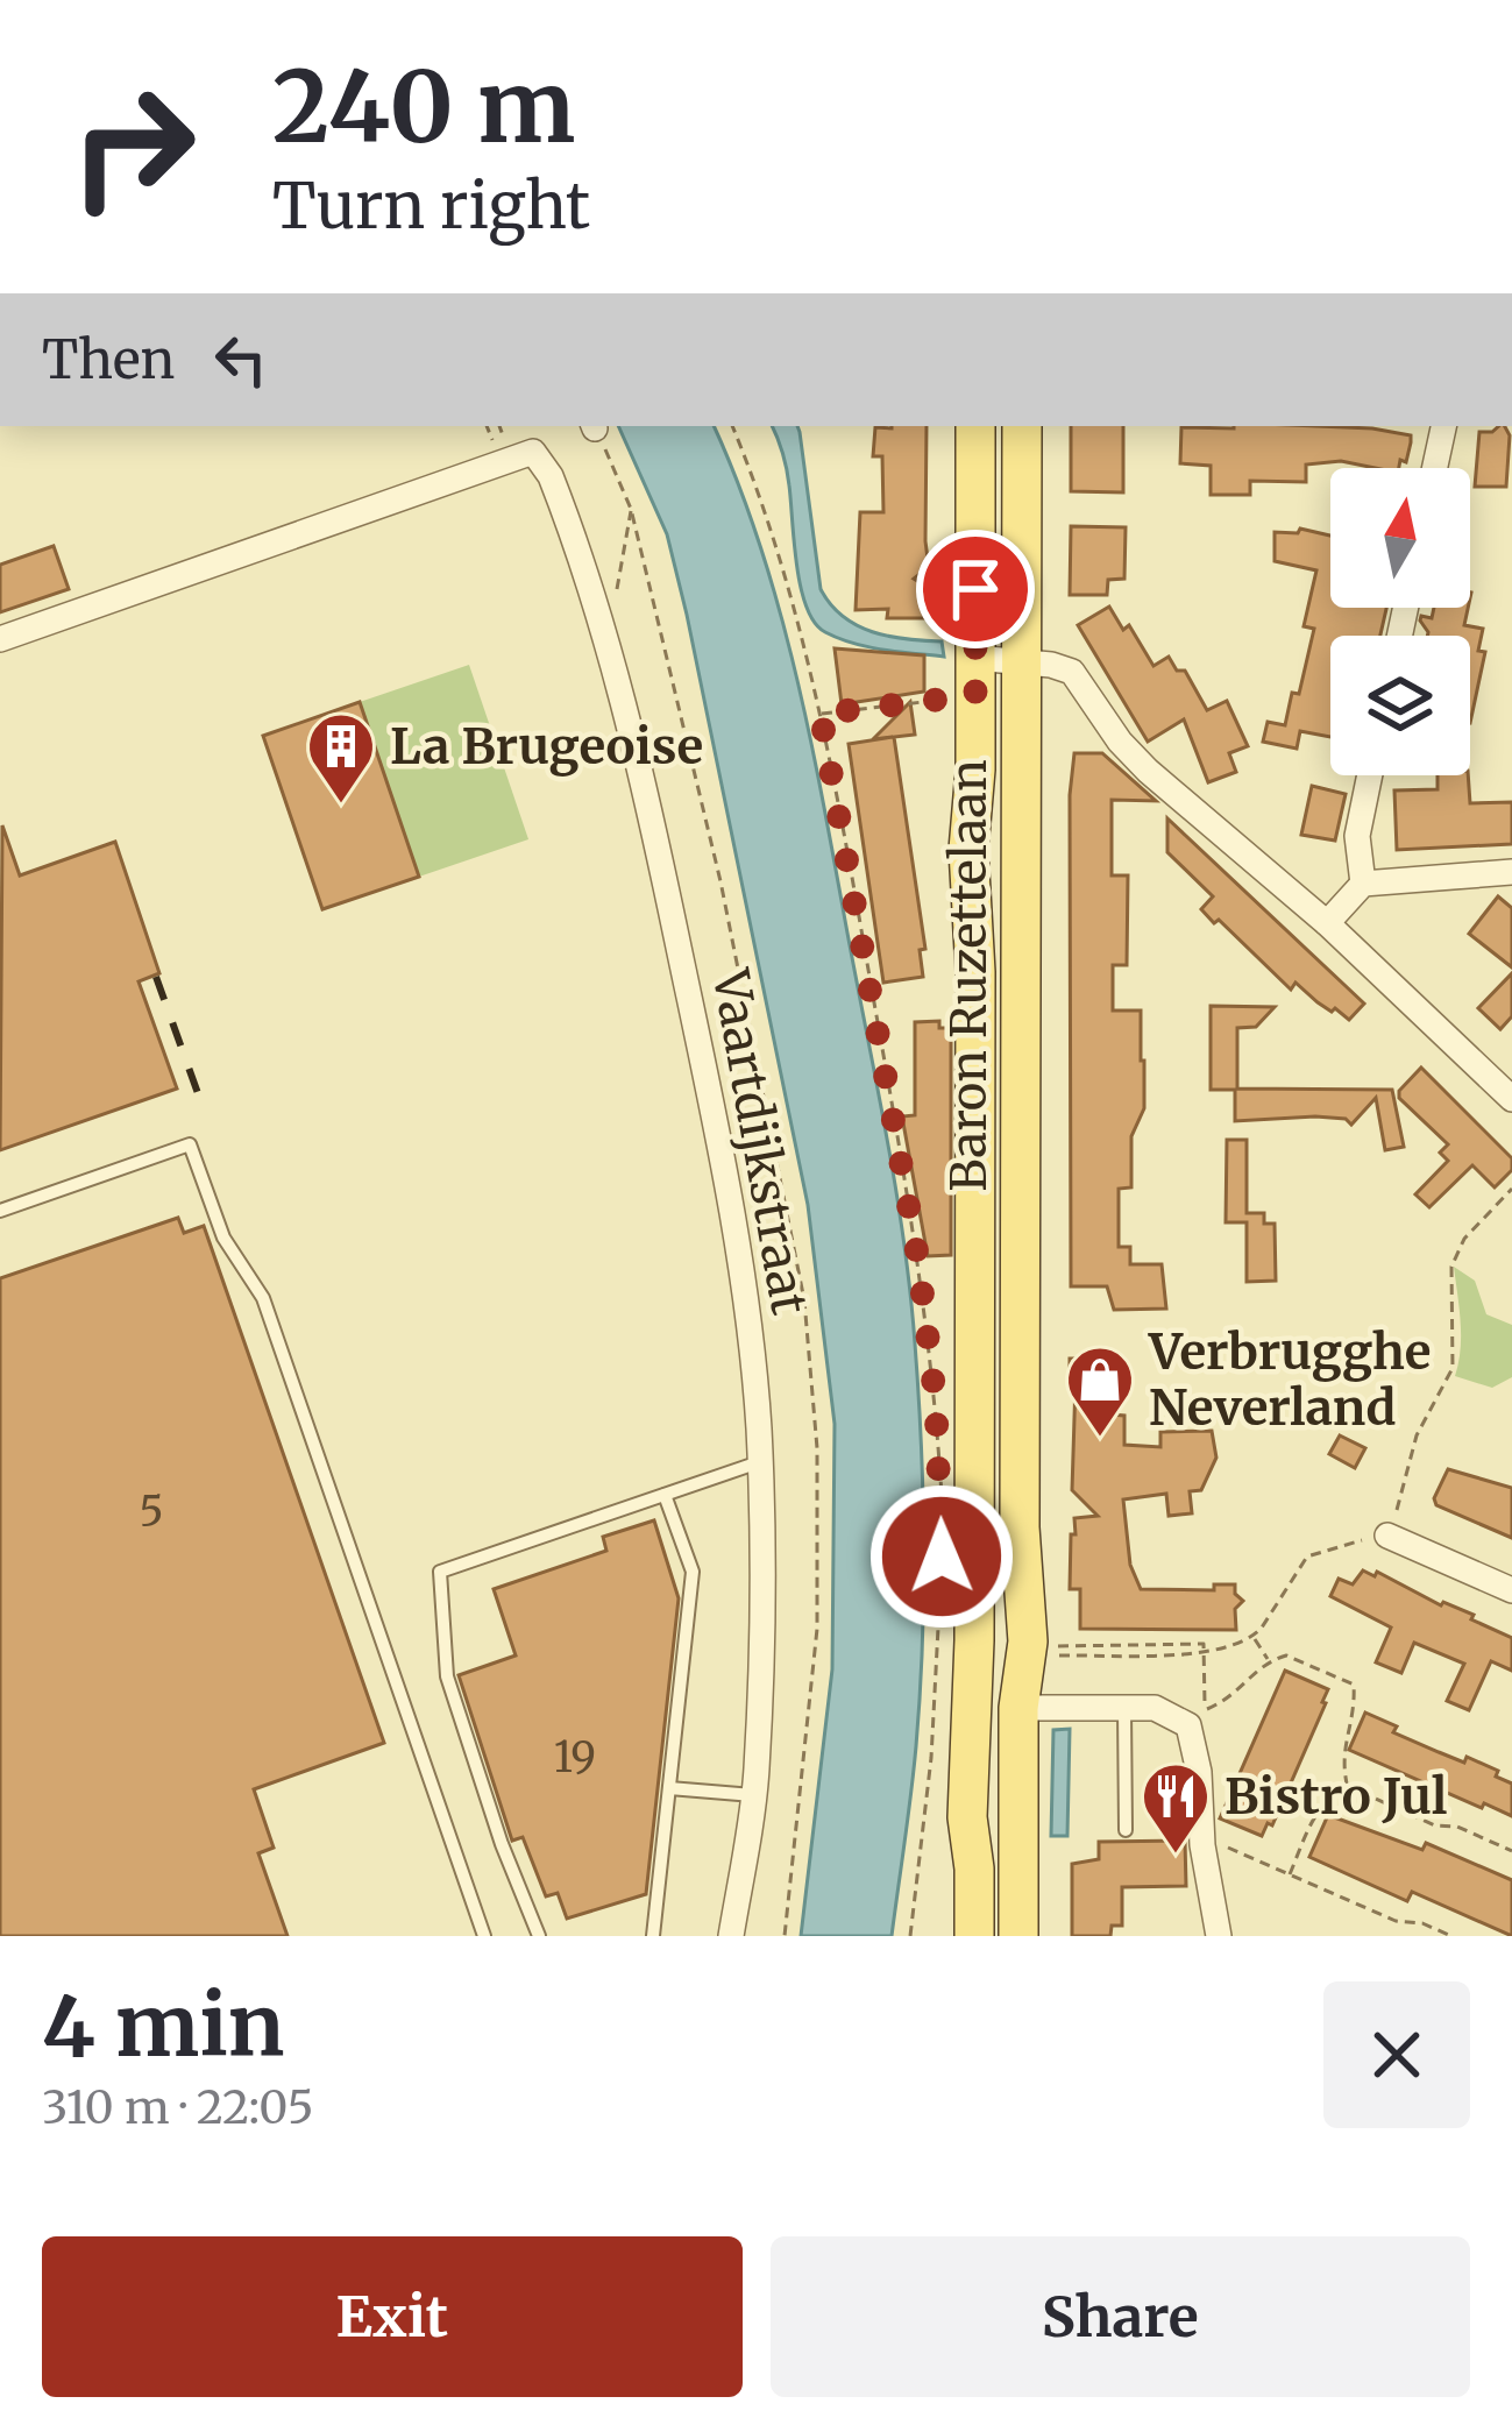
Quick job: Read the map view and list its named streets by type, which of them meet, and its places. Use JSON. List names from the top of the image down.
{
  "streets": {
    "main road": ["Baron Ruzettelaan"],
    "street": ["Vaartdijkstraat"]
  },
  "places": {
    "building": ["La Brugeoise"],
    "shop": ["Verbrugghe Neverland"],
    "restaurant": ["Bistro Jul"]
  },
  "house_numbers": ["5", "19"],
  "north": "top",
  "page": {
    "turn": ["240 m", "Turn right"],
    "then": "Then",
    "heading": ["4 min", "310 m · 22:05"],
    "buttons": ["Exit", "Share"]
  }
}
